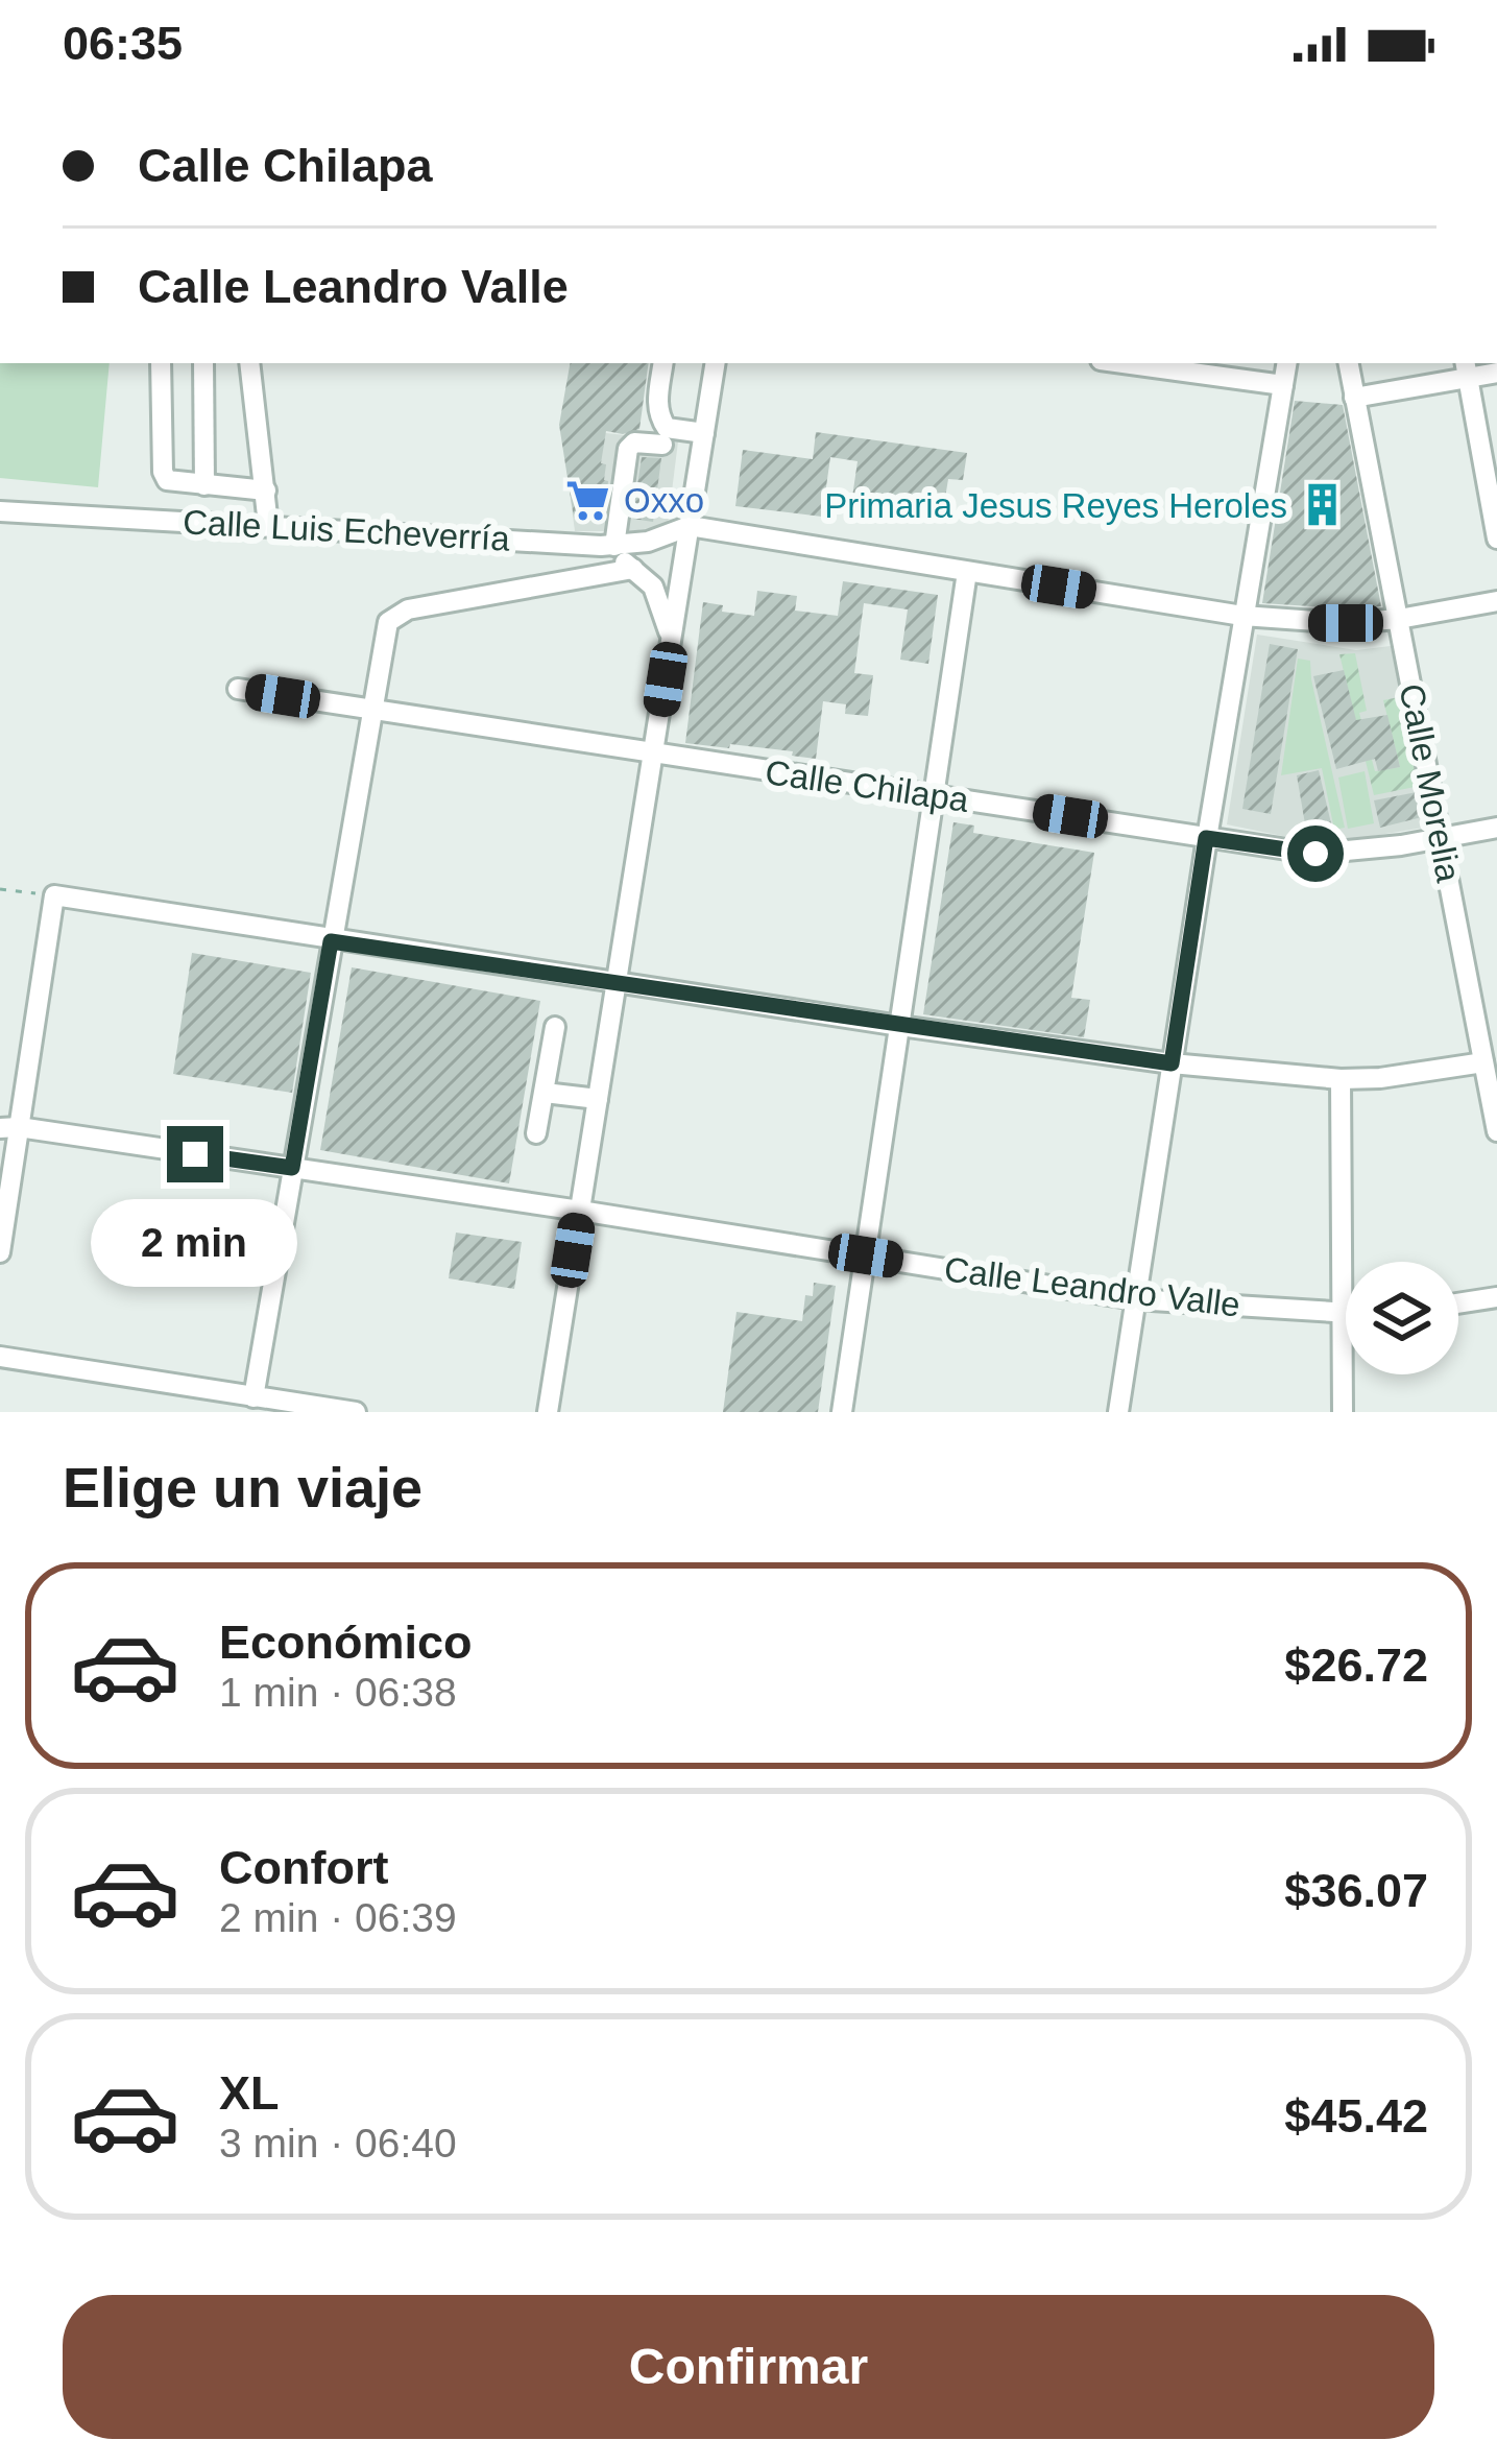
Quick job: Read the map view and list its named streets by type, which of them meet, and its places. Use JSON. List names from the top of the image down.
{
  "streets": {
    "street": [
      "Calle Luis Echeverría",
      "Calle Morelia",
      "Calle Chilapa",
      "Calle Leandro Valle"
    ]
  },
  "crossings": [
    ["Calle Morelia", "Calle Chilapa"]
  ],
  "places": {
    "supermarket": ["Oxxo"],
    "building": ["Primaria Jesus Reyes Heroles"]
  },
  "page": {
    "status": "06:35",
    "banner": ["Calle Chilapa", "Calle Leandro Valle"],
    "bubble": "2 min",
    "heading": "Elige un viaje",
    "list": [
      {
        "name": "Económico",
        "note": "1 min · 06:38",
        "value": "$26.72"
      },
      {
        "name": "Confort",
        "note": "2 min · 06:39",
        "value": "$36.07"
      },
      {
        "name": "XL",
        "note": "3 min · 06:40",
        "value": "$45.42"
      }
    ],
    "buttons": "Confirmar"
  }
}
